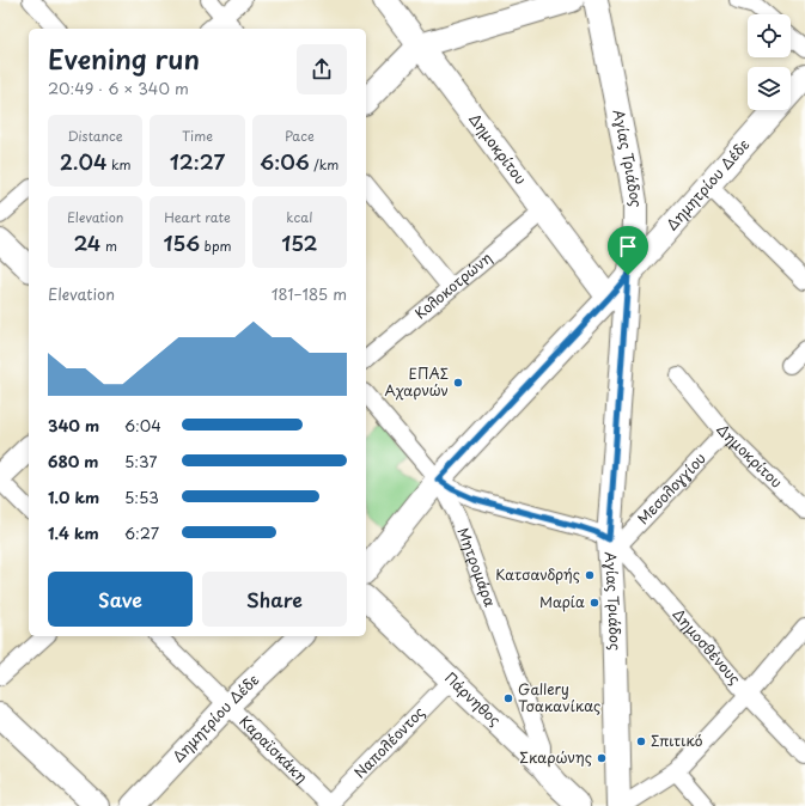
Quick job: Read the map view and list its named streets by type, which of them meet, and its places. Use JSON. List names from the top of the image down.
{
  "streets": {
    "street": [
      "Δημοκρίτου",
      "Αγίας Τριάδος",
      "Δημητρίου Δέδε",
      "Κολοκοτρώνη",
      "Μεσολογγίου",
      "Μητρομάρα",
      "Δημοσθένους",
      "Πάρνηθος",
      "Ναπολέοντος",
      "Καραϊσκάκη"
    ]
  },
  "crossings": [
    ["Δημοκρίτου", "Δημητρίου Δέδε"],
    ["Δημοκρίτου", "Κολοκοτρώνη"],
    ["Δημοκρίτου", "Μεσολογγίου"],
    ["Αγίας Τριάδος", "Δημητρίου Δέδε"],
    ["Αγίας Τριάδος", "Μεσολογγίου"],
    ["Αγίας Τριάδος", "Δημοσθένους"],
    ["Δημητρίου Δέδε", "Μητρομάρα"],
    ["Δημητρίου Δέδε", "Καραϊσκάκη"],
    ["Μεσολογγίου", "Δημοσθένους"],
    ["Μητρομάρα", "Πάρνηθος"],
    ["Πάρνηθος", "Ναπολέοντος"],
    ["Ναπολέοντος", "Καραϊσκάκη"]
  ],
  "places": [
    "ΕΠΑΣ Αχαρνών",
    "Κατσανδρής",
    "Μαρία",
    "Gallery Τσακανίκας",
    "Σπιτικό",
    "Σκαρώνης"
  ],
  "page": {
    "heading": ["Evening run", "20:49 · 6 × 340 m"],
    "stats": [
      ["Distance", "2.04 km"],
      ["Time", "12:27"],
      ["Pace", "6:06 /km"],
      ["Elevation", "24 m"],
      ["Heart rate", "156 bpm"],
      ["kcal", "152"]
    ],
    "chart": ["Elevation", "181–185 m"],
    "list": [
      {
        "name": "340 m",
        "note": "6:04"
      },
      {
        "name": "680 m",
        "note": "5:37"
      },
      {
        "name": "1.0 km",
        "note": "5:53"
      },
      {
        "name": "1.4 km",
        "note": "6:27"
      }
    ],
    "buttons": ["Save", "Share"]
  }
}
